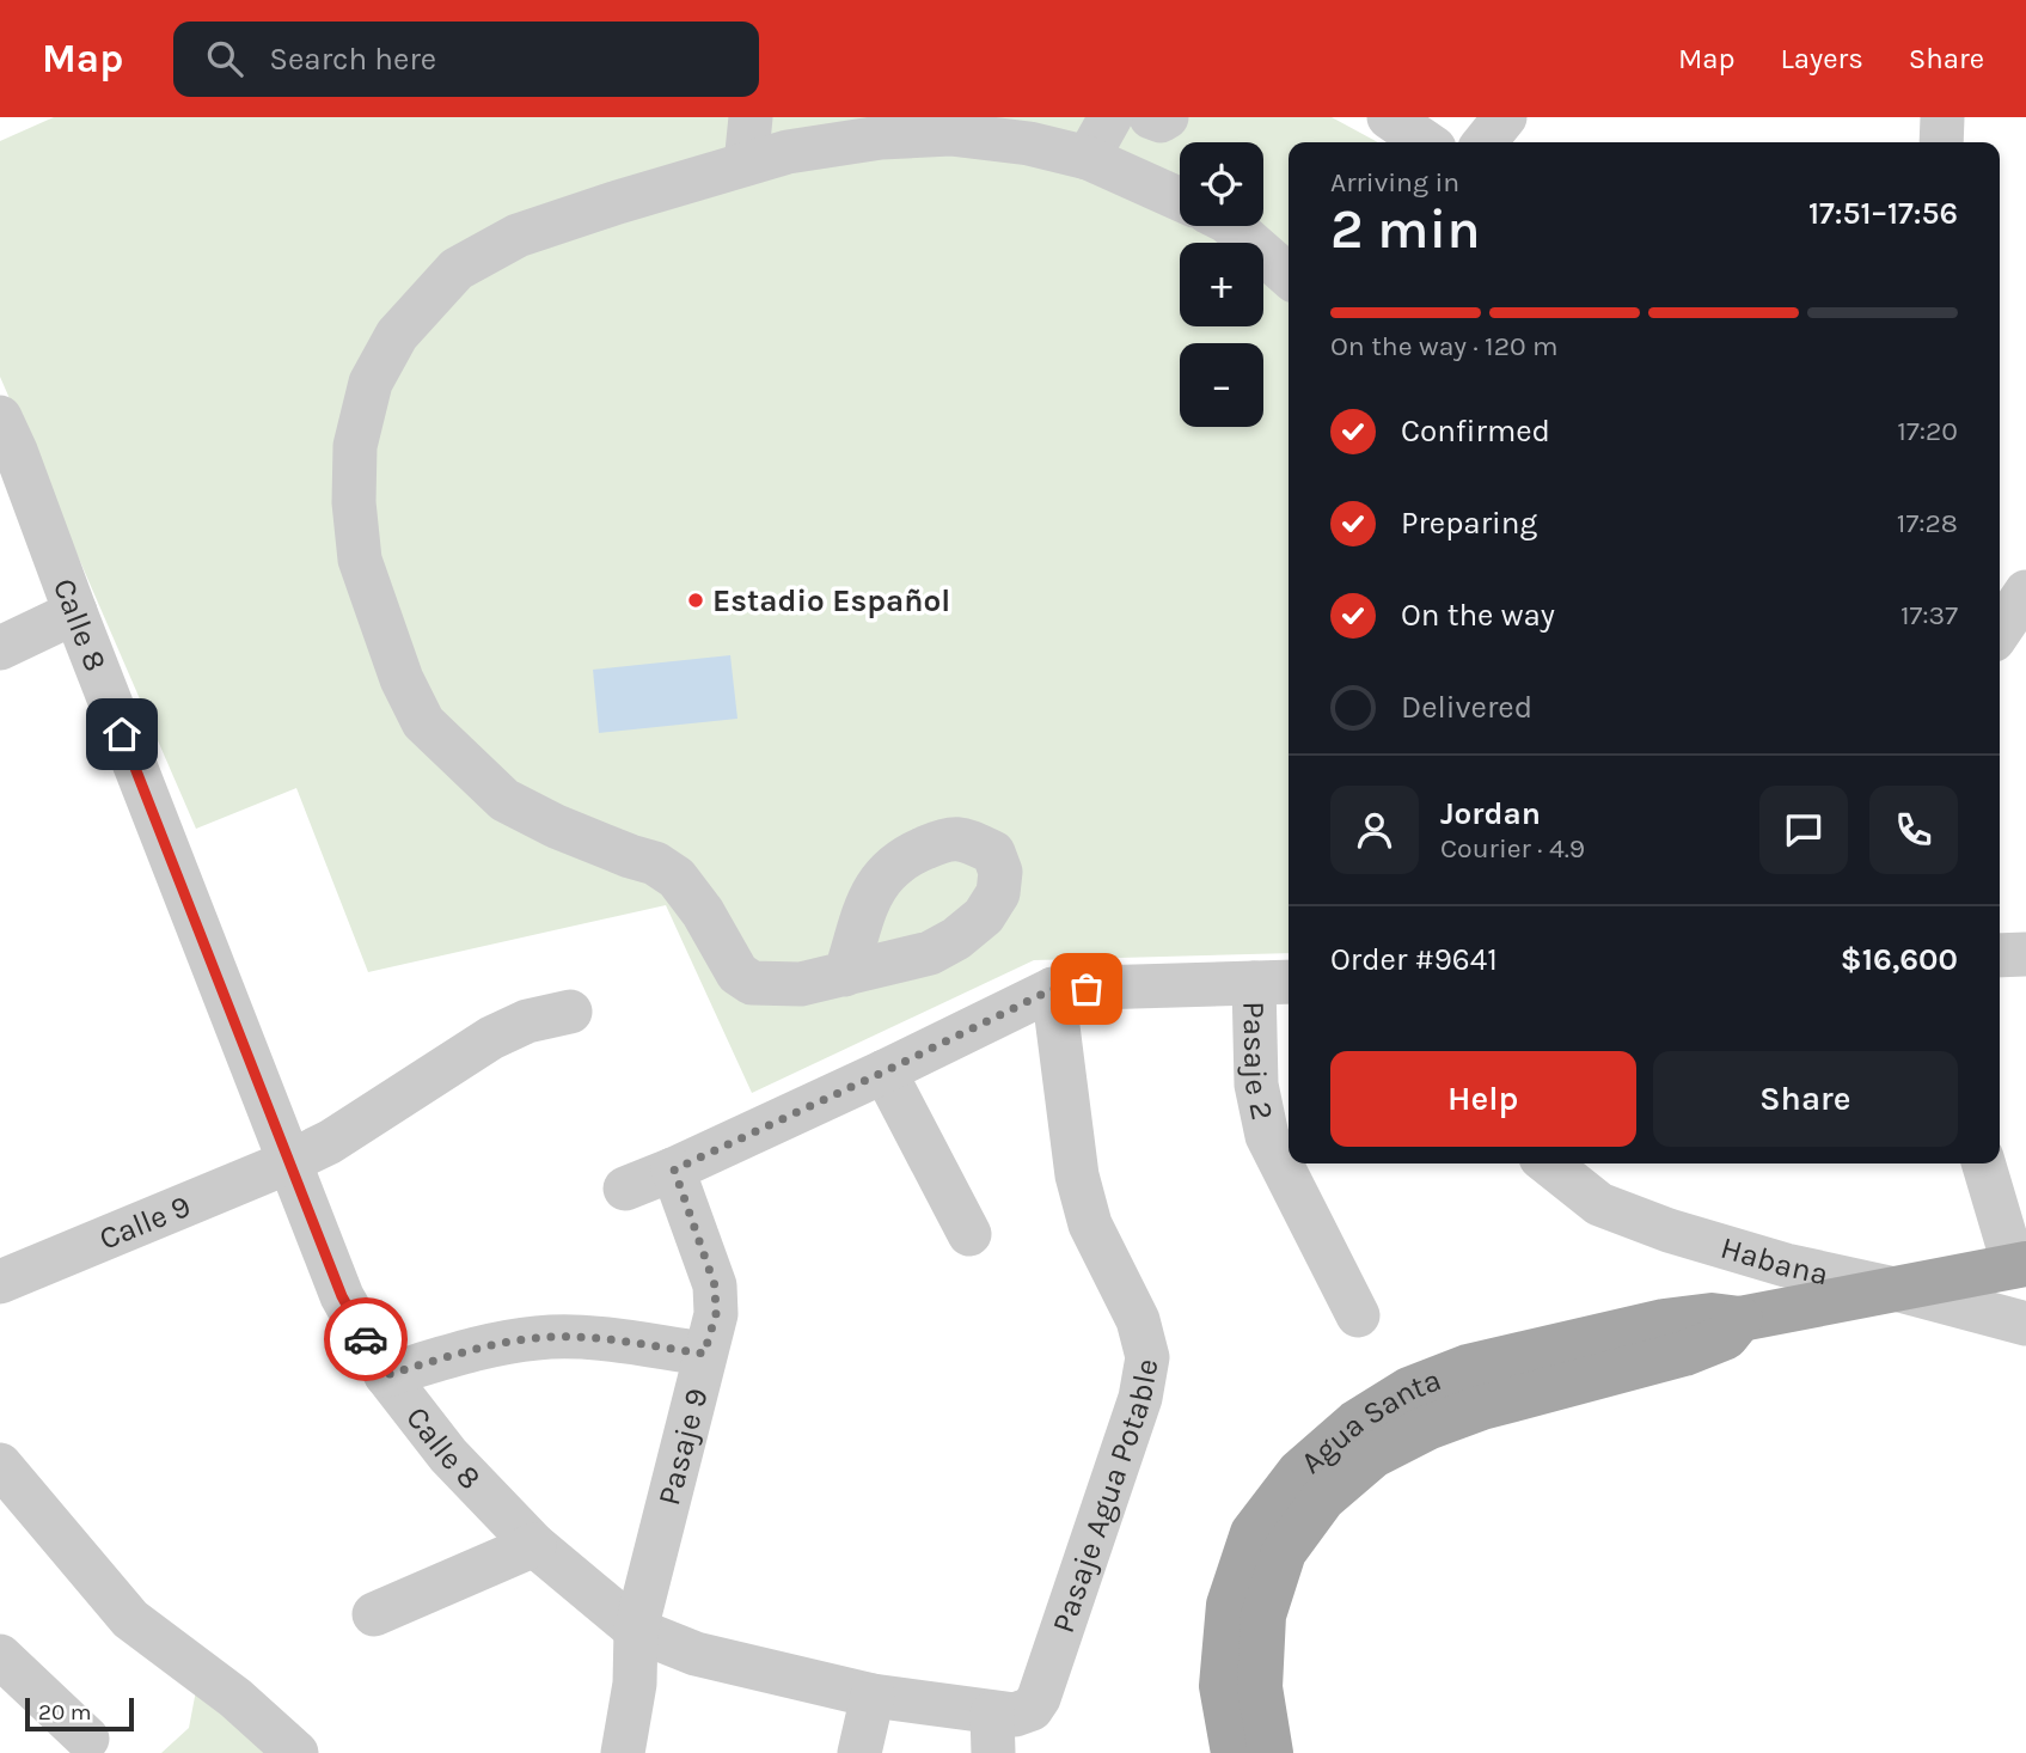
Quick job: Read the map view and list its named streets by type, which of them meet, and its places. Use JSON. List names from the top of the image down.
{
  "streets": {
    "main road": ["Agua Santa"],
    "street": [
      "Calle 8",
      "Pasaje 2",
      "Calle 9",
      "Habana",
      "Pasaje 9",
      "Pasaje Agua Potable"
    ]
  },
  "crossings": [
    ["Calle 8", "Calle 9"],
    ["Calle 8", "Pasaje 9"],
    ["Calle 8", "Pasaje Agua Potable"],
    ["Habana", "Agua Santa"]
  ],
  "places": ["Estadio Español"],
  "scale_bar": "20 m",
  "page": {
    "header": "Map",
    "search": "Search here",
    "nav": ["Map", "Layers", "Share"],
    "map_buttons": ["+", "−"],
    "heading": ["2 min", "Arriving in", "17:51–17:56"],
    "panel": [
      "Jordan",
      "Courier · 4.9",
      "Order #9641",
      "$16,600"
    ],
    "bar": "On the way · 120 m",
    "list": [
      ["Confirmed", "17:20"],
      ["Preparing", "17:28"],
      ["On the way", "17:37"],
      "Delivered"
    ],
    "buttons": ["Help", "Share"],
    "scale": "20 m"
  }
}
